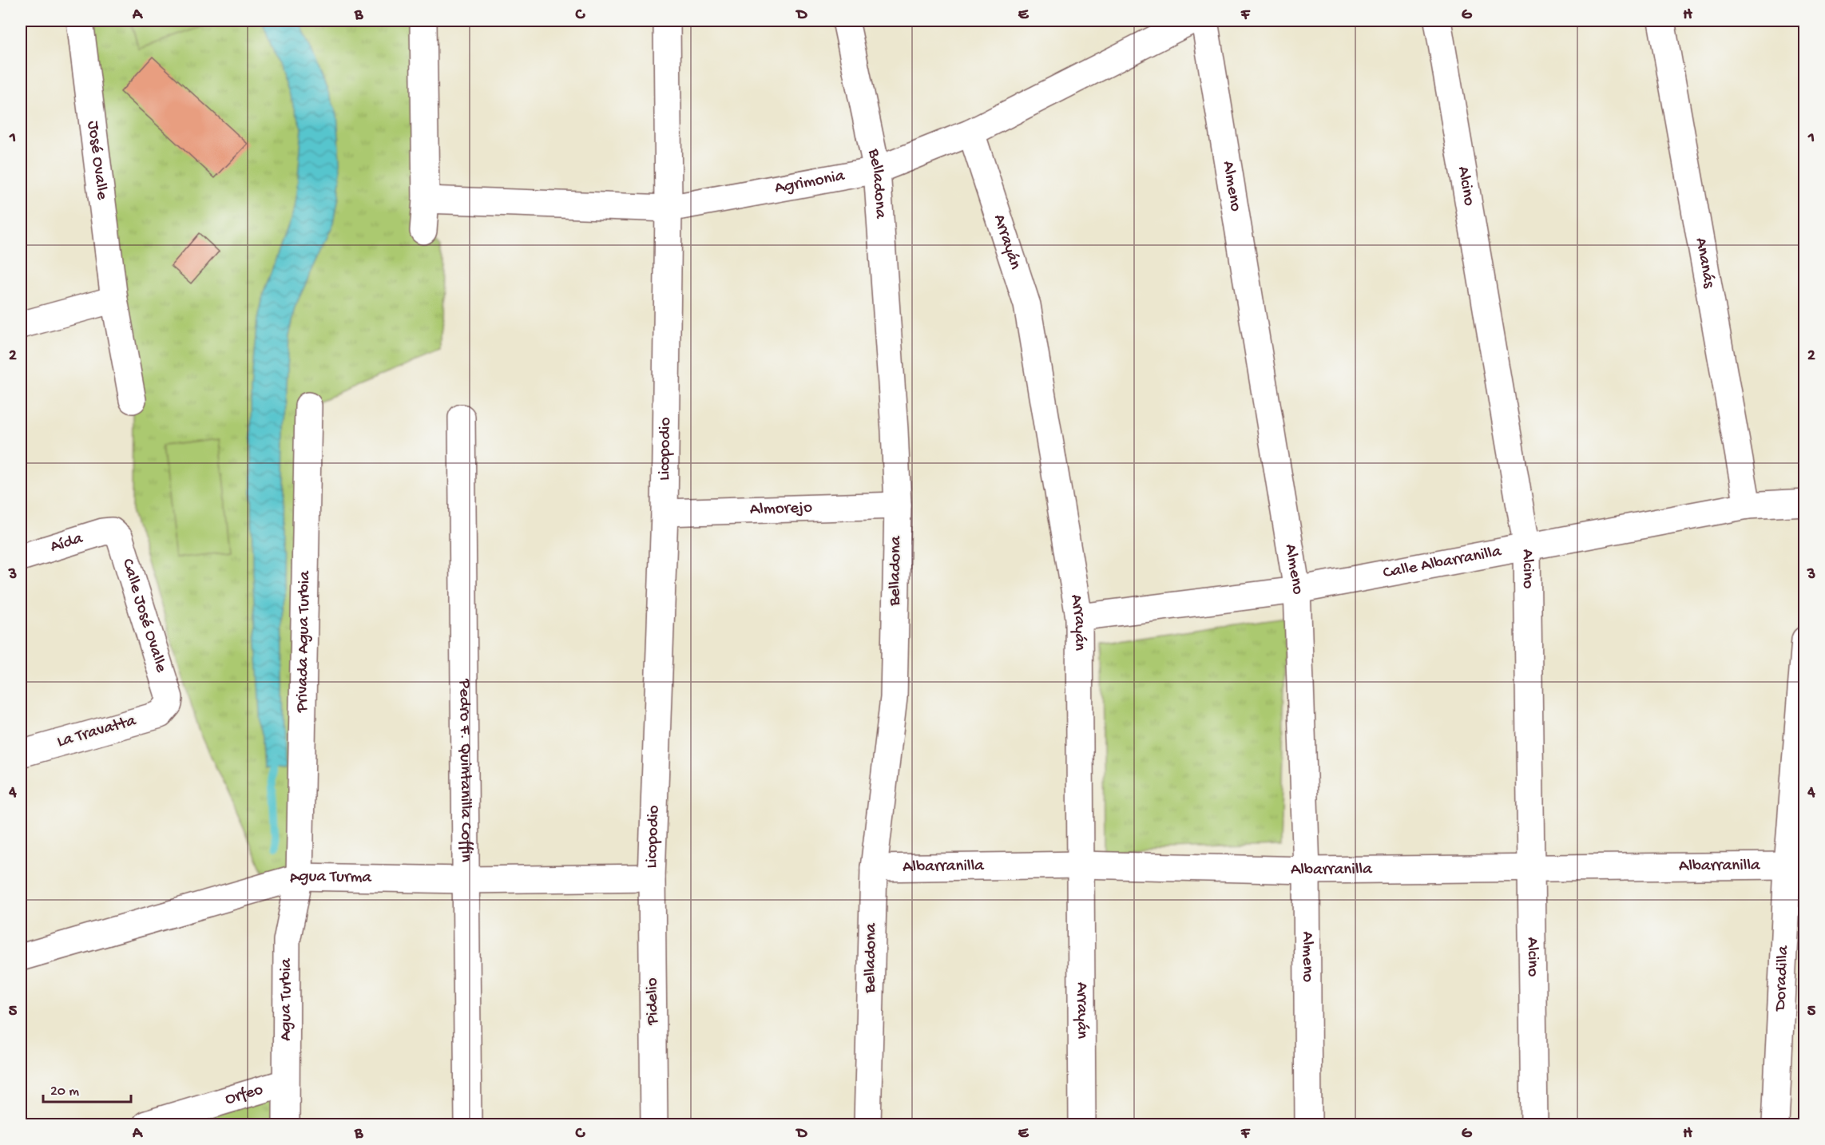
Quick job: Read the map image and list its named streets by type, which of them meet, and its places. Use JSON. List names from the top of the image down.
{
  "streets": {
    "street": [
      "José Ovalle",
      "Agrimonia",
      "Belladona",
      "Almeno",
      "Alcino",
      "Arrayán",
      "Ananás",
      "Licopodio",
      "Almorejo",
      "Aída",
      "Calle Albarranilla",
      "Calle José Ovalle",
      "Privada Agua Turbia",
      "La Travatta",
      "Pedro F. Quintanilla Coffin",
      "Albarranilla",
      "Agua Turma",
      "Doradilla",
      "Agua Turbia",
      "Pidelio",
      "Orfeo"
    ]
  },
  "crossings": [
    ["Agrimonia", "Belladona"],
    ["Agrimonia", "Arrayán"],
    ["Agrimonia", "Licopodio"],
    ["Belladona", "Almorejo"],
    ["Belladona", "Albarranilla"],
    ["Almeno", "Calle Albarranilla"],
    ["Almeno", "Albarranilla"],
    ["Alcino", "Calle Albarranilla"],
    ["Alcino", "Albarranilla"],
    ["Arrayán", "Calle Albarranilla"],
    ["Arrayán", "Albarranilla"],
    ["Ananás", "Calle Albarranilla"],
    ["Licopodio", "Almorejo"],
    ["Licopodio", "Agua Turma"],
    ["Licopodio", "Pidelio"],
    ["Aída", "Calle José Ovalle"],
    ["Calle José Ovalle", "La Travatta"],
    ["Privada Agua Turbia", "Agua Turma"],
    ["Privada Agua Turbia", "Agua Turbia"],
    ["Pedro F. Quintanilla Coffin", "Agua Turma"],
    ["Albarranilla", "Doradilla"],
    ["Agua Turma", "Agua Turbia"],
    ["Agua Turma", "Pidelio"],
    ["Agua Turbia", "Orfeo"]
  ],
  "scale_bar": "20 m",
  "grid": {
    "columns": [
      "A",
      "B",
      "C",
      "D",
      "E",
      "F",
      "G",
      "H"
    ],
    "rows": [
      "1",
      "2",
      "3",
      "4",
      "5"
    ]
  }
}
